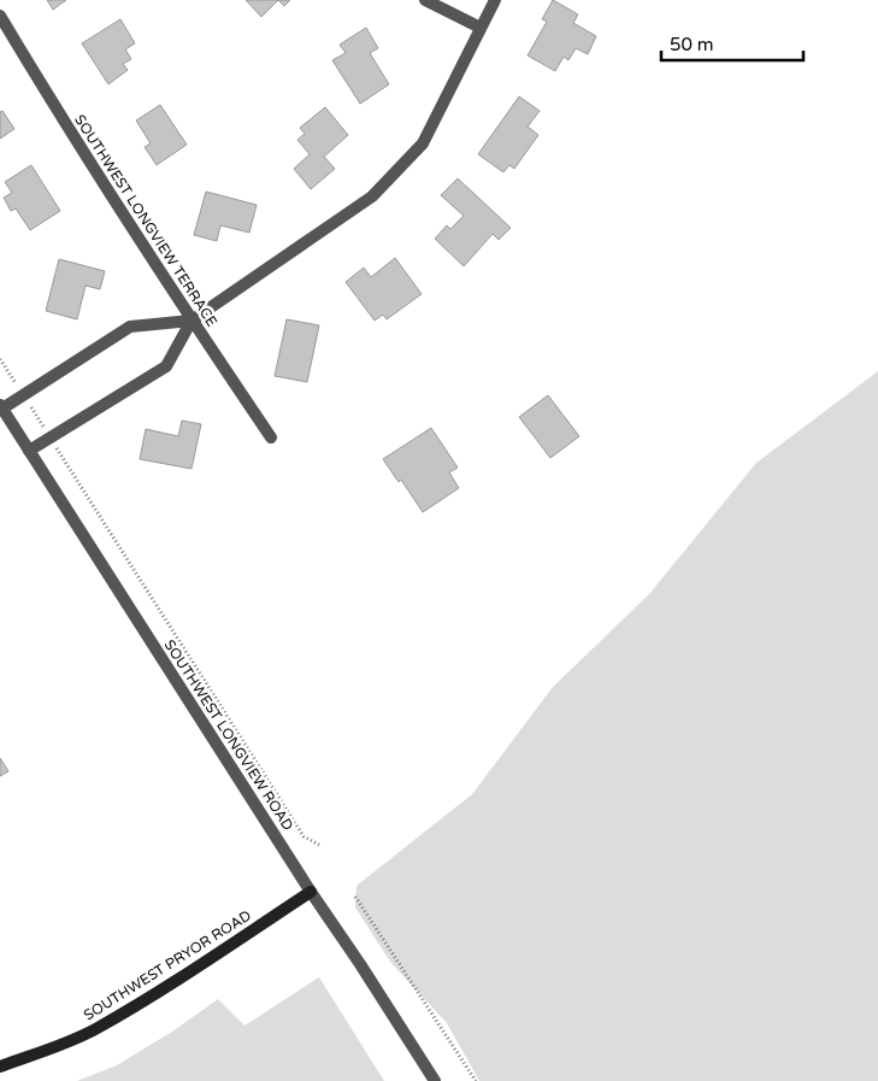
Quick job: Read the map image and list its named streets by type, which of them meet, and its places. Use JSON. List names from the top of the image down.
{
  "streets": {
    "main road": ["SOUTHWEST PRYOR ROAD"],
    "street": ["SOUTHWEST LONGVIEW TERRACE", "SOUTHWEST LONGVIEW ROAD"]
  },
  "crossings": [
    ["SOUTHWEST LONGVIEW ROAD", "SOUTHWEST PRYOR ROAD"]
  ],
  "scale_bar": "50 m"
}
